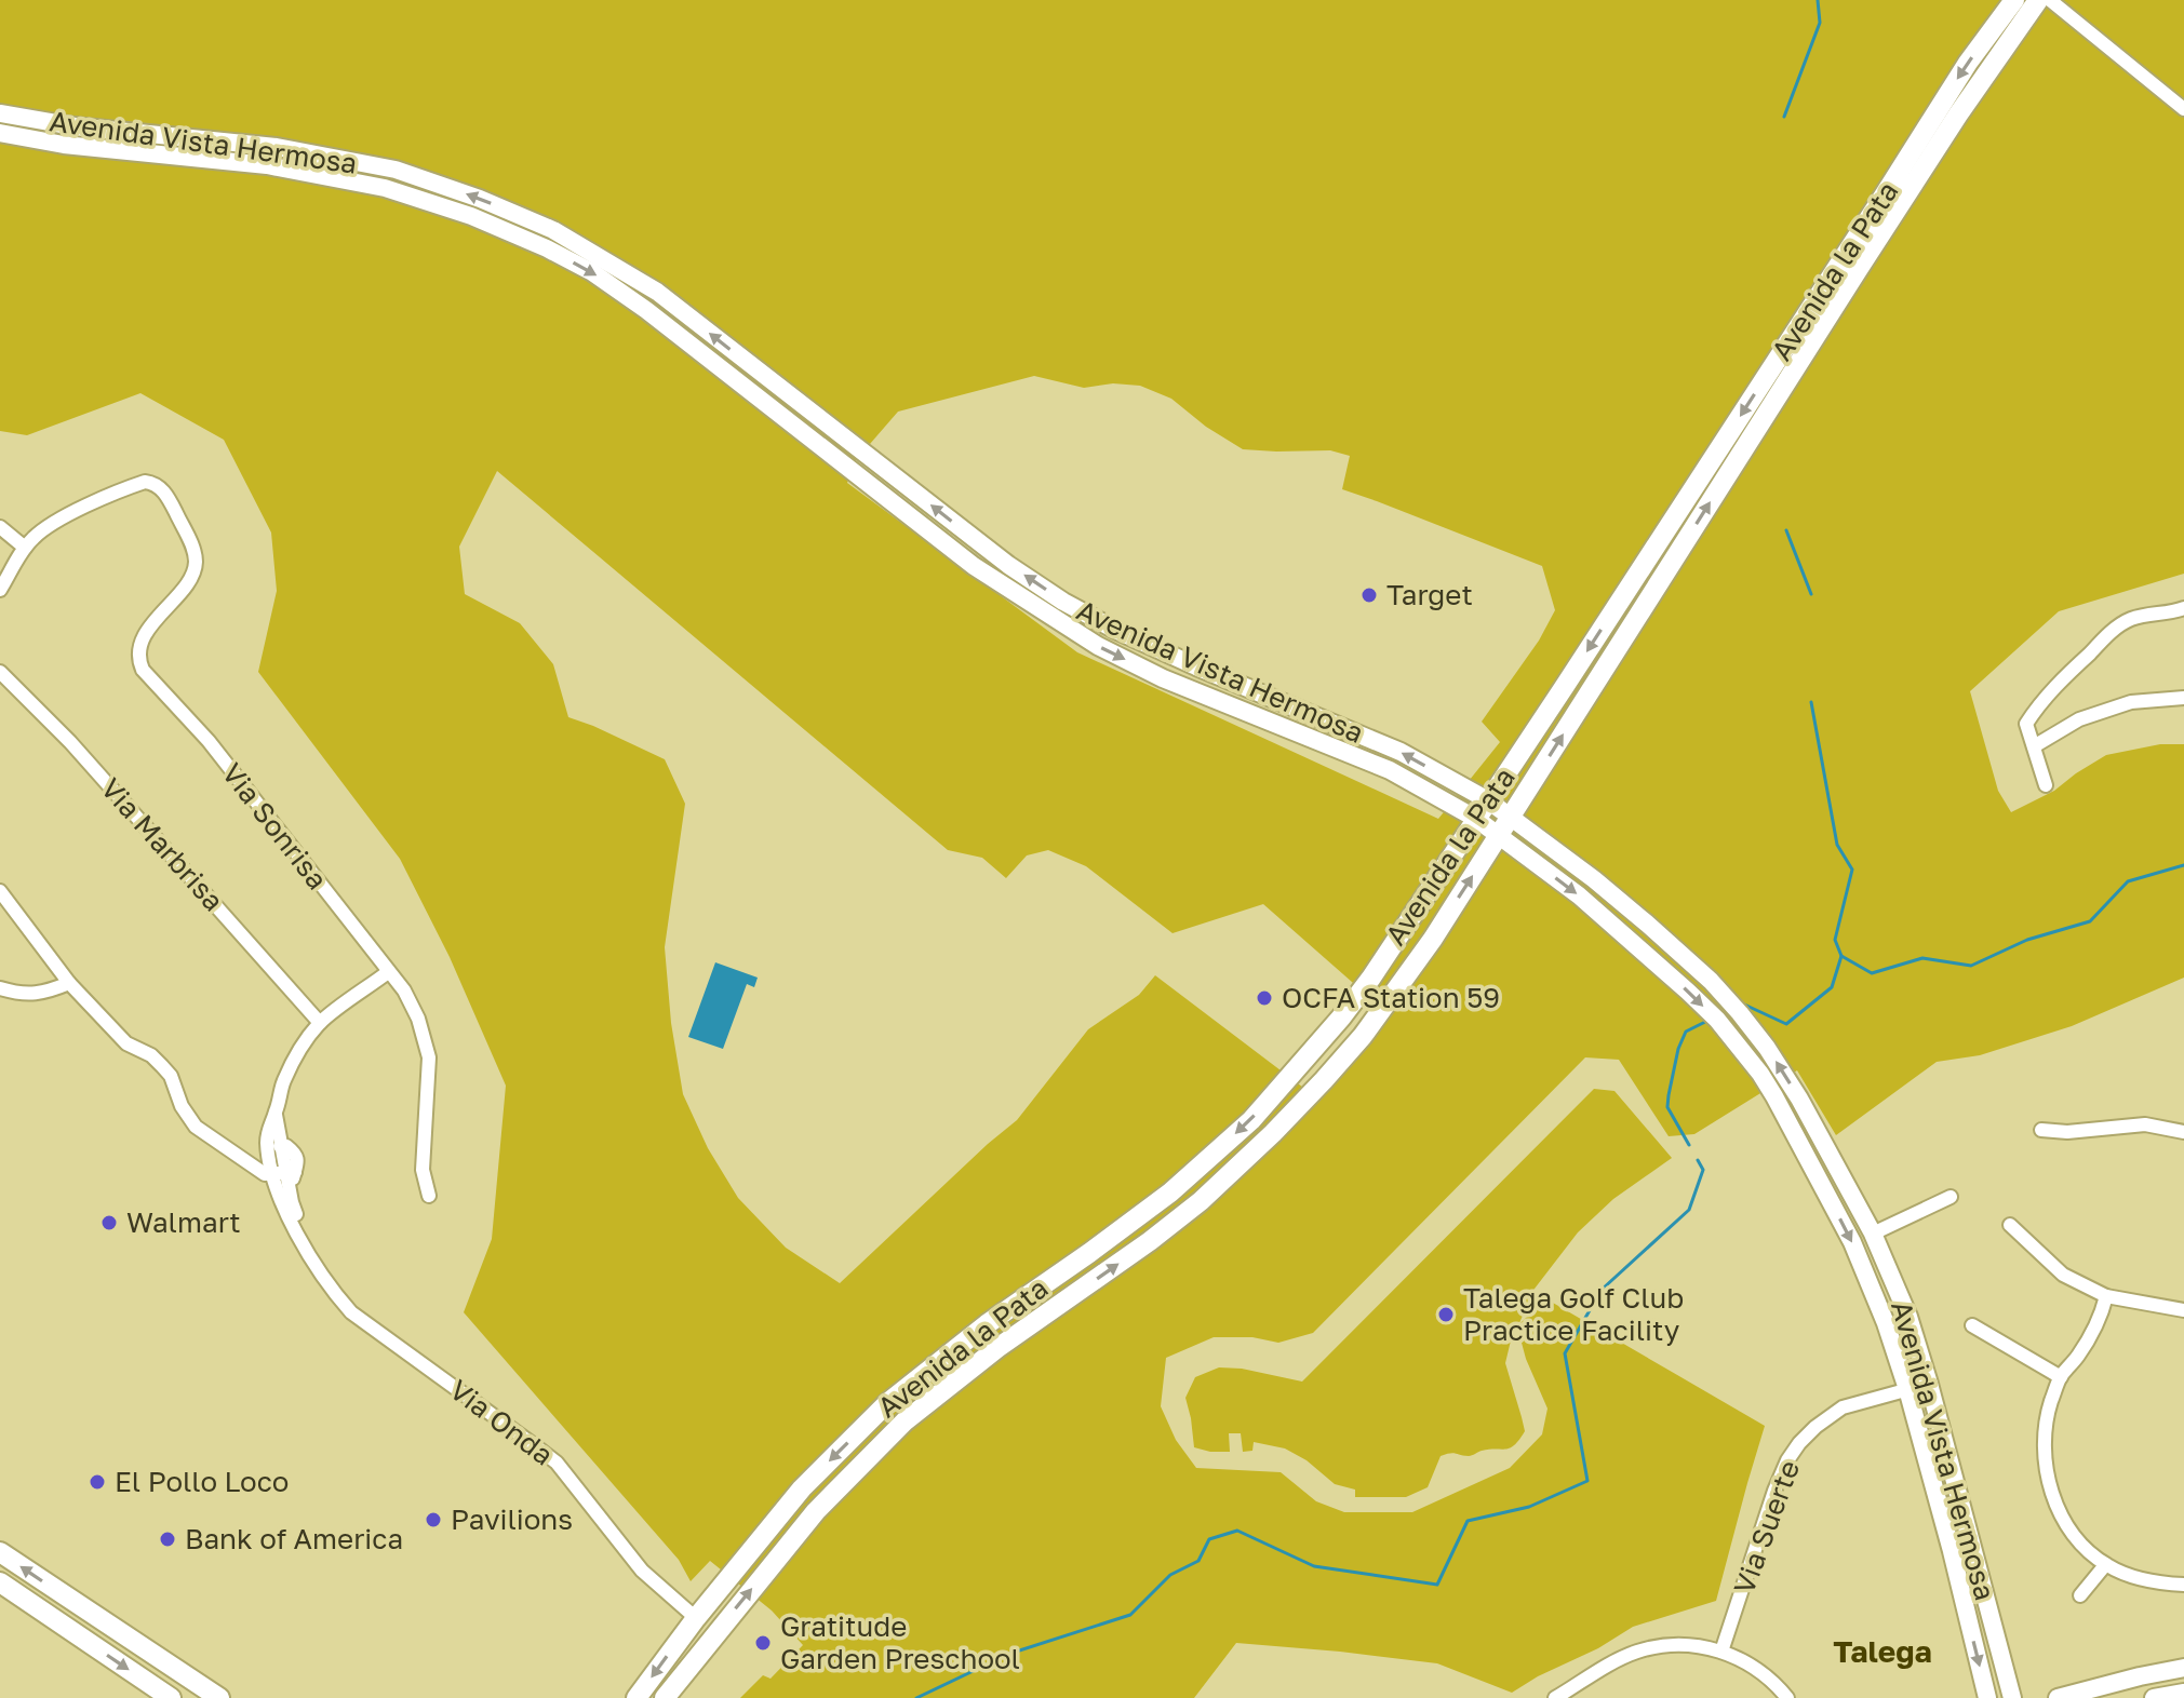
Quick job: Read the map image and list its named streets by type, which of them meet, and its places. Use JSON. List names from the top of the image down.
{
  "streets": {
    "highway": ["Avenida la Pata"],
    "main road": ["Avenida Vista Hermosa"],
    "street": [
      "Via Sonrisa",
      "Via Marbrisa",
      "Via Onda",
      "Via Suerte"
    ]
  },
  "crossings": [
    ["Avenida Vista Hermosa", "Avenida la Pata"],
    ["Avenida Vista Hermosa", "Via Suerte"],
    ["Avenida la Pata", "Via Onda"],
    ["Via Sonrisa", "Via Onda"],
    ["Via Marbrisa", "Via Onda"]
  ],
  "districts": ["Talega"],
  "places": [
    "Target",
    "OCFA Station 59",
    "Walmart",
    "Talega Golf Club Practice Facility",
    "El Pollo Loco",
    "Pavilions",
    "Bank of America",
    "Gratitude Garden Preschool"
  ]
}
